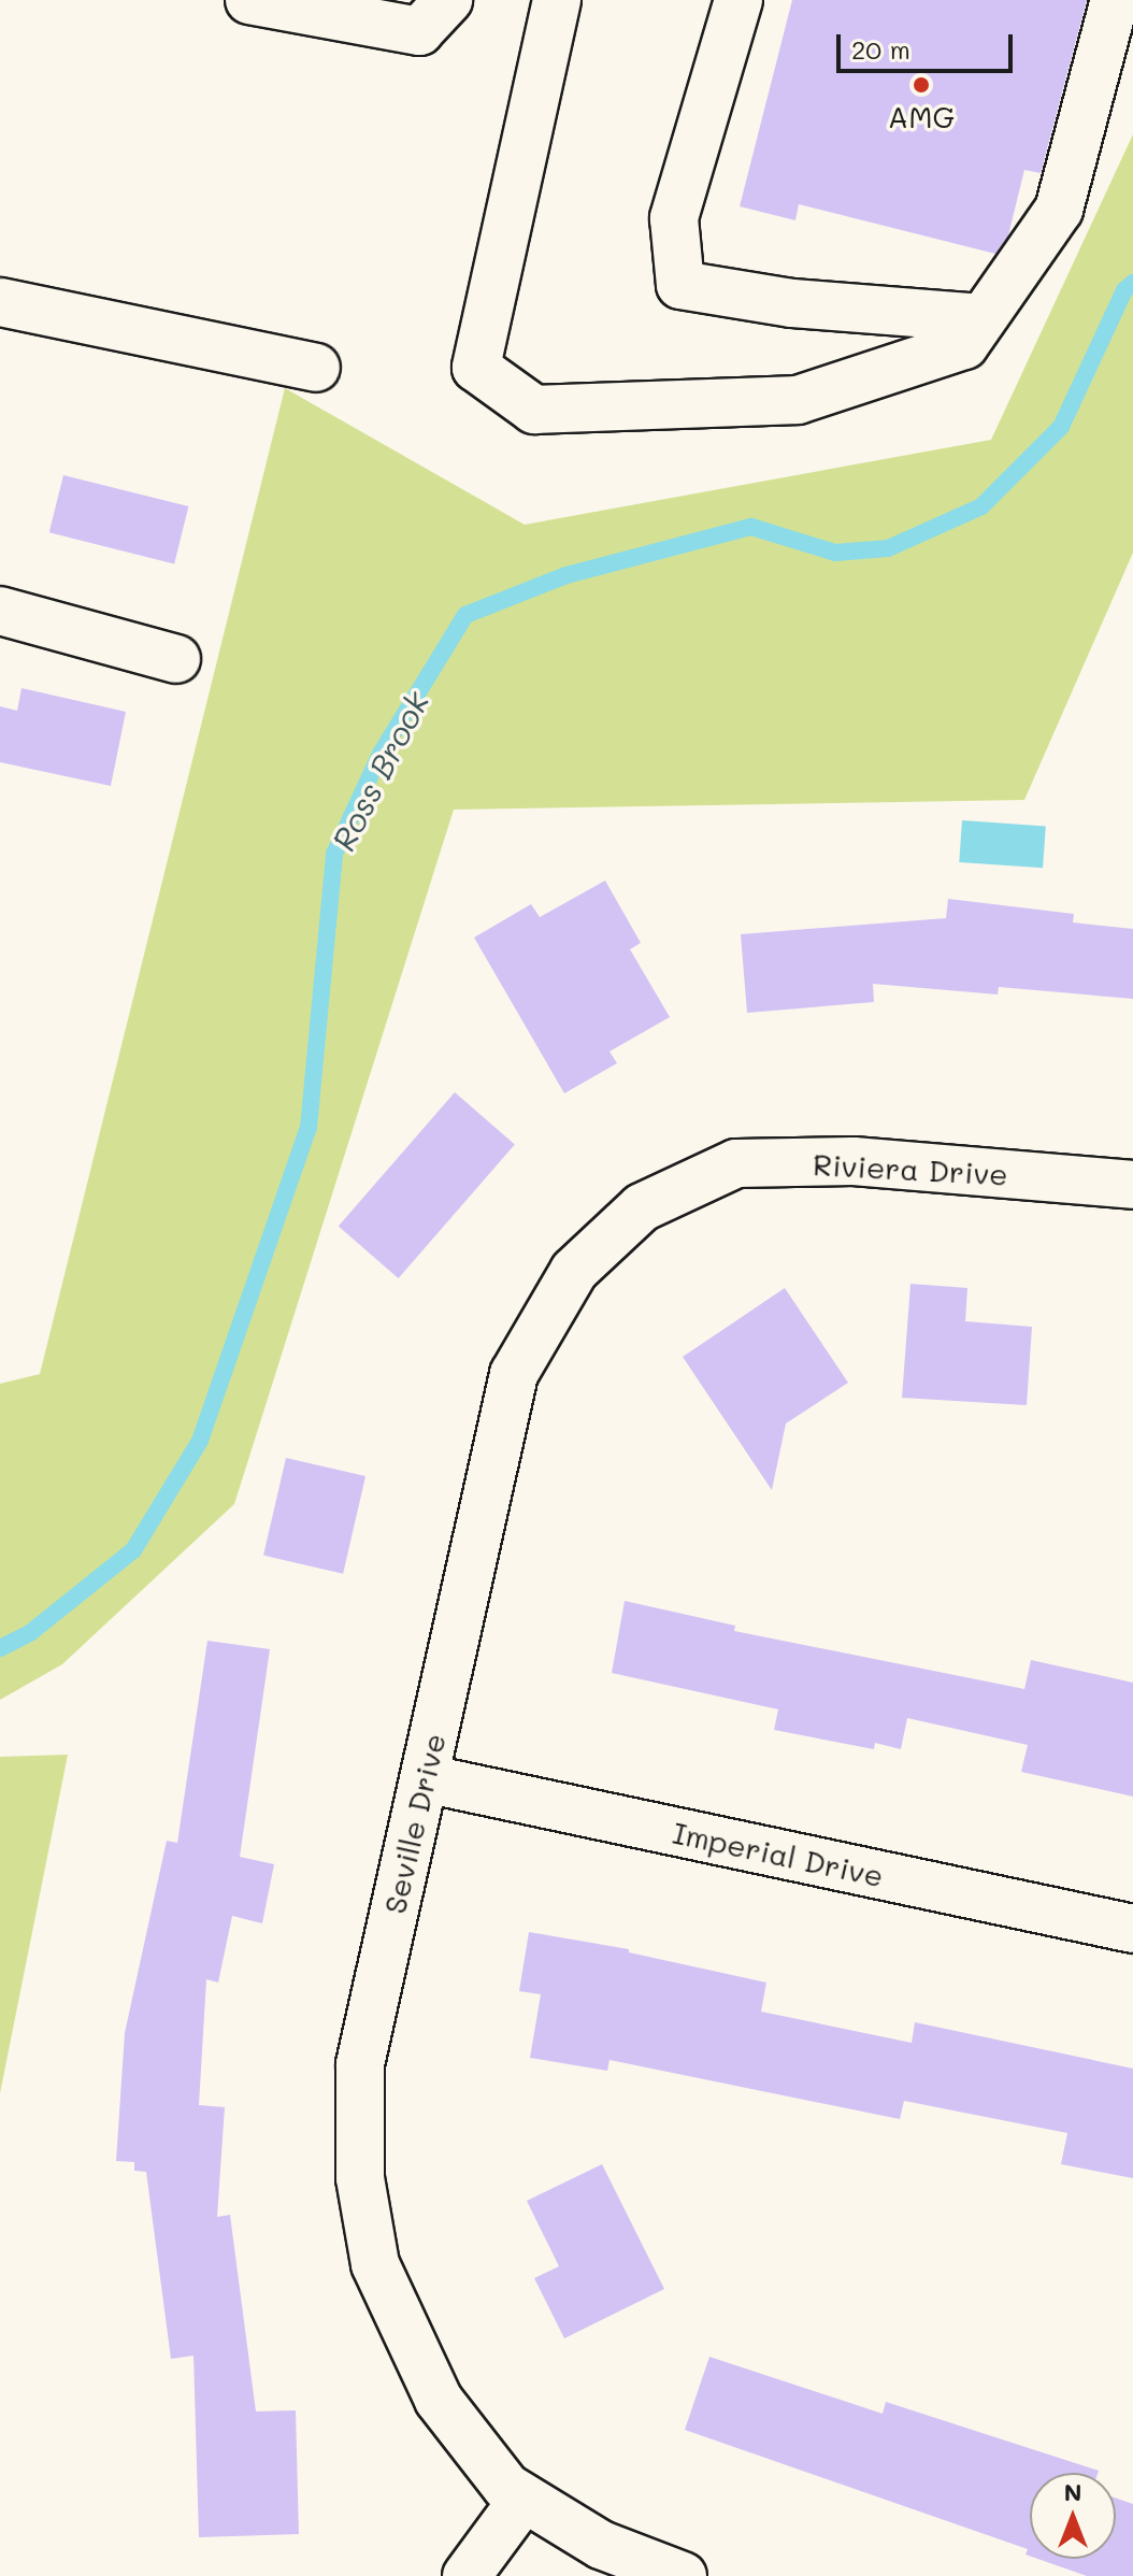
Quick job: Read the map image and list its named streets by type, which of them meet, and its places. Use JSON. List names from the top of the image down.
{
  "streets": {
    "street": ["Riviera Drive", "Seville Drive", "Imperial Drive"]
  },
  "crossings": [
    ["Riviera Drive", "Seville Drive"],
    ["Seville Drive", "Imperial Drive"]
  ],
  "water": ["Ross Brook"],
  "places": ["AMG"],
  "scale_bar": "20 m",
  "north": "top"
}
